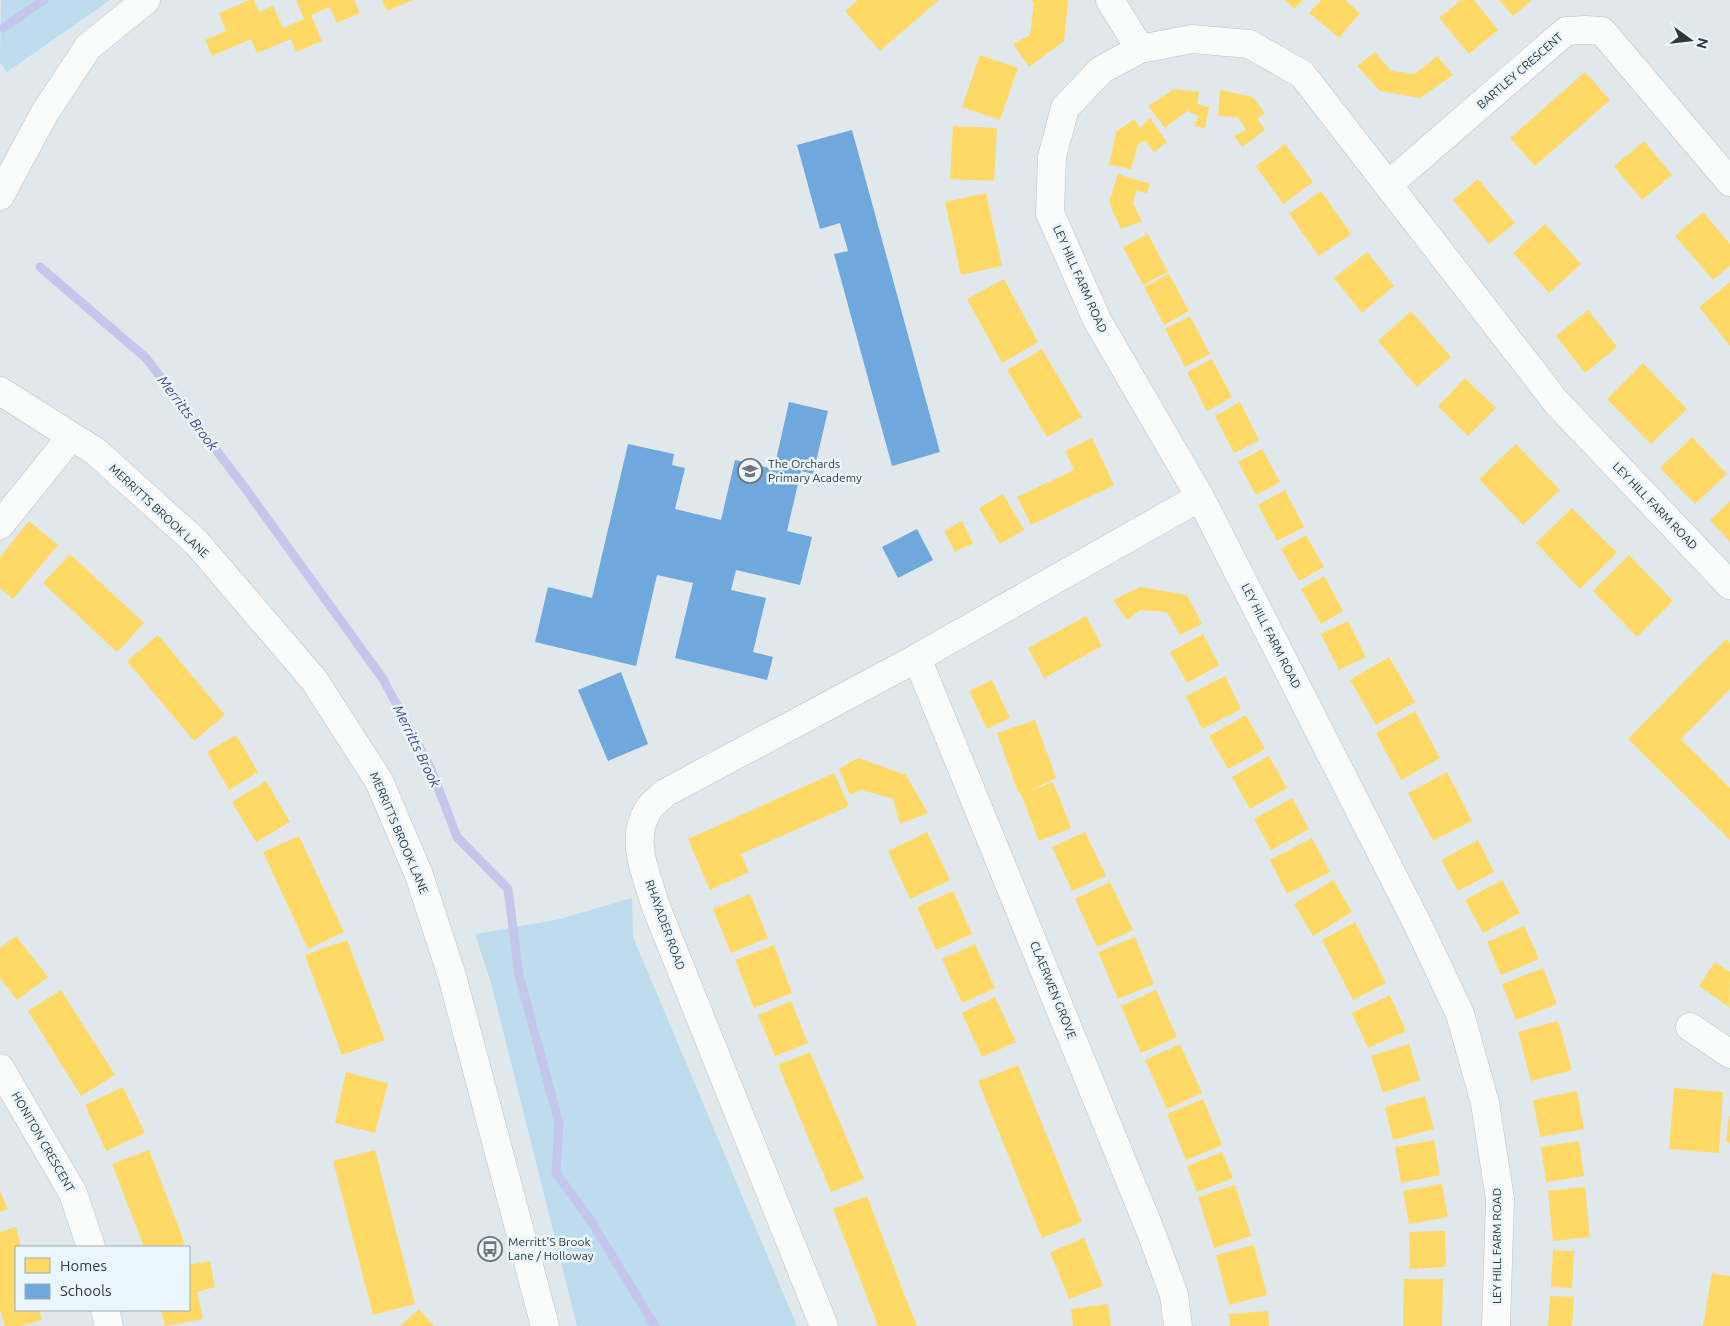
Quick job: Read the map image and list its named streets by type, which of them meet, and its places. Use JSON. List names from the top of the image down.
{
  "streets": {
    "street": [
      "BARTLEY CRESCENT",
      "LEY HILL FARM ROAD",
      "MERRITTS BROOK LANE",
      "RHAYADER ROAD",
      "CLAERWEN GROVE",
      "HONITON CRESCENT"
    ]
  },
  "crossings": [
    ["BARTLEY CRESCENT", "LEY HILL FARM ROAD"],
    ["LEY HILL FARM ROAD", "RHAYADER ROAD"],
    ["RHAYADER ROAD", "CLAERWEN GROVE"]
  ],
  "water": ["Merritts Brook"],
  "places": {
    "school or university": ["The Orchards Primary Academy"],
    "bus stop": ["Merritt'S Brook Lane / Holloway"]
  },
  "legend": ["Homes", "Schools"],
  "north": "right"
}
